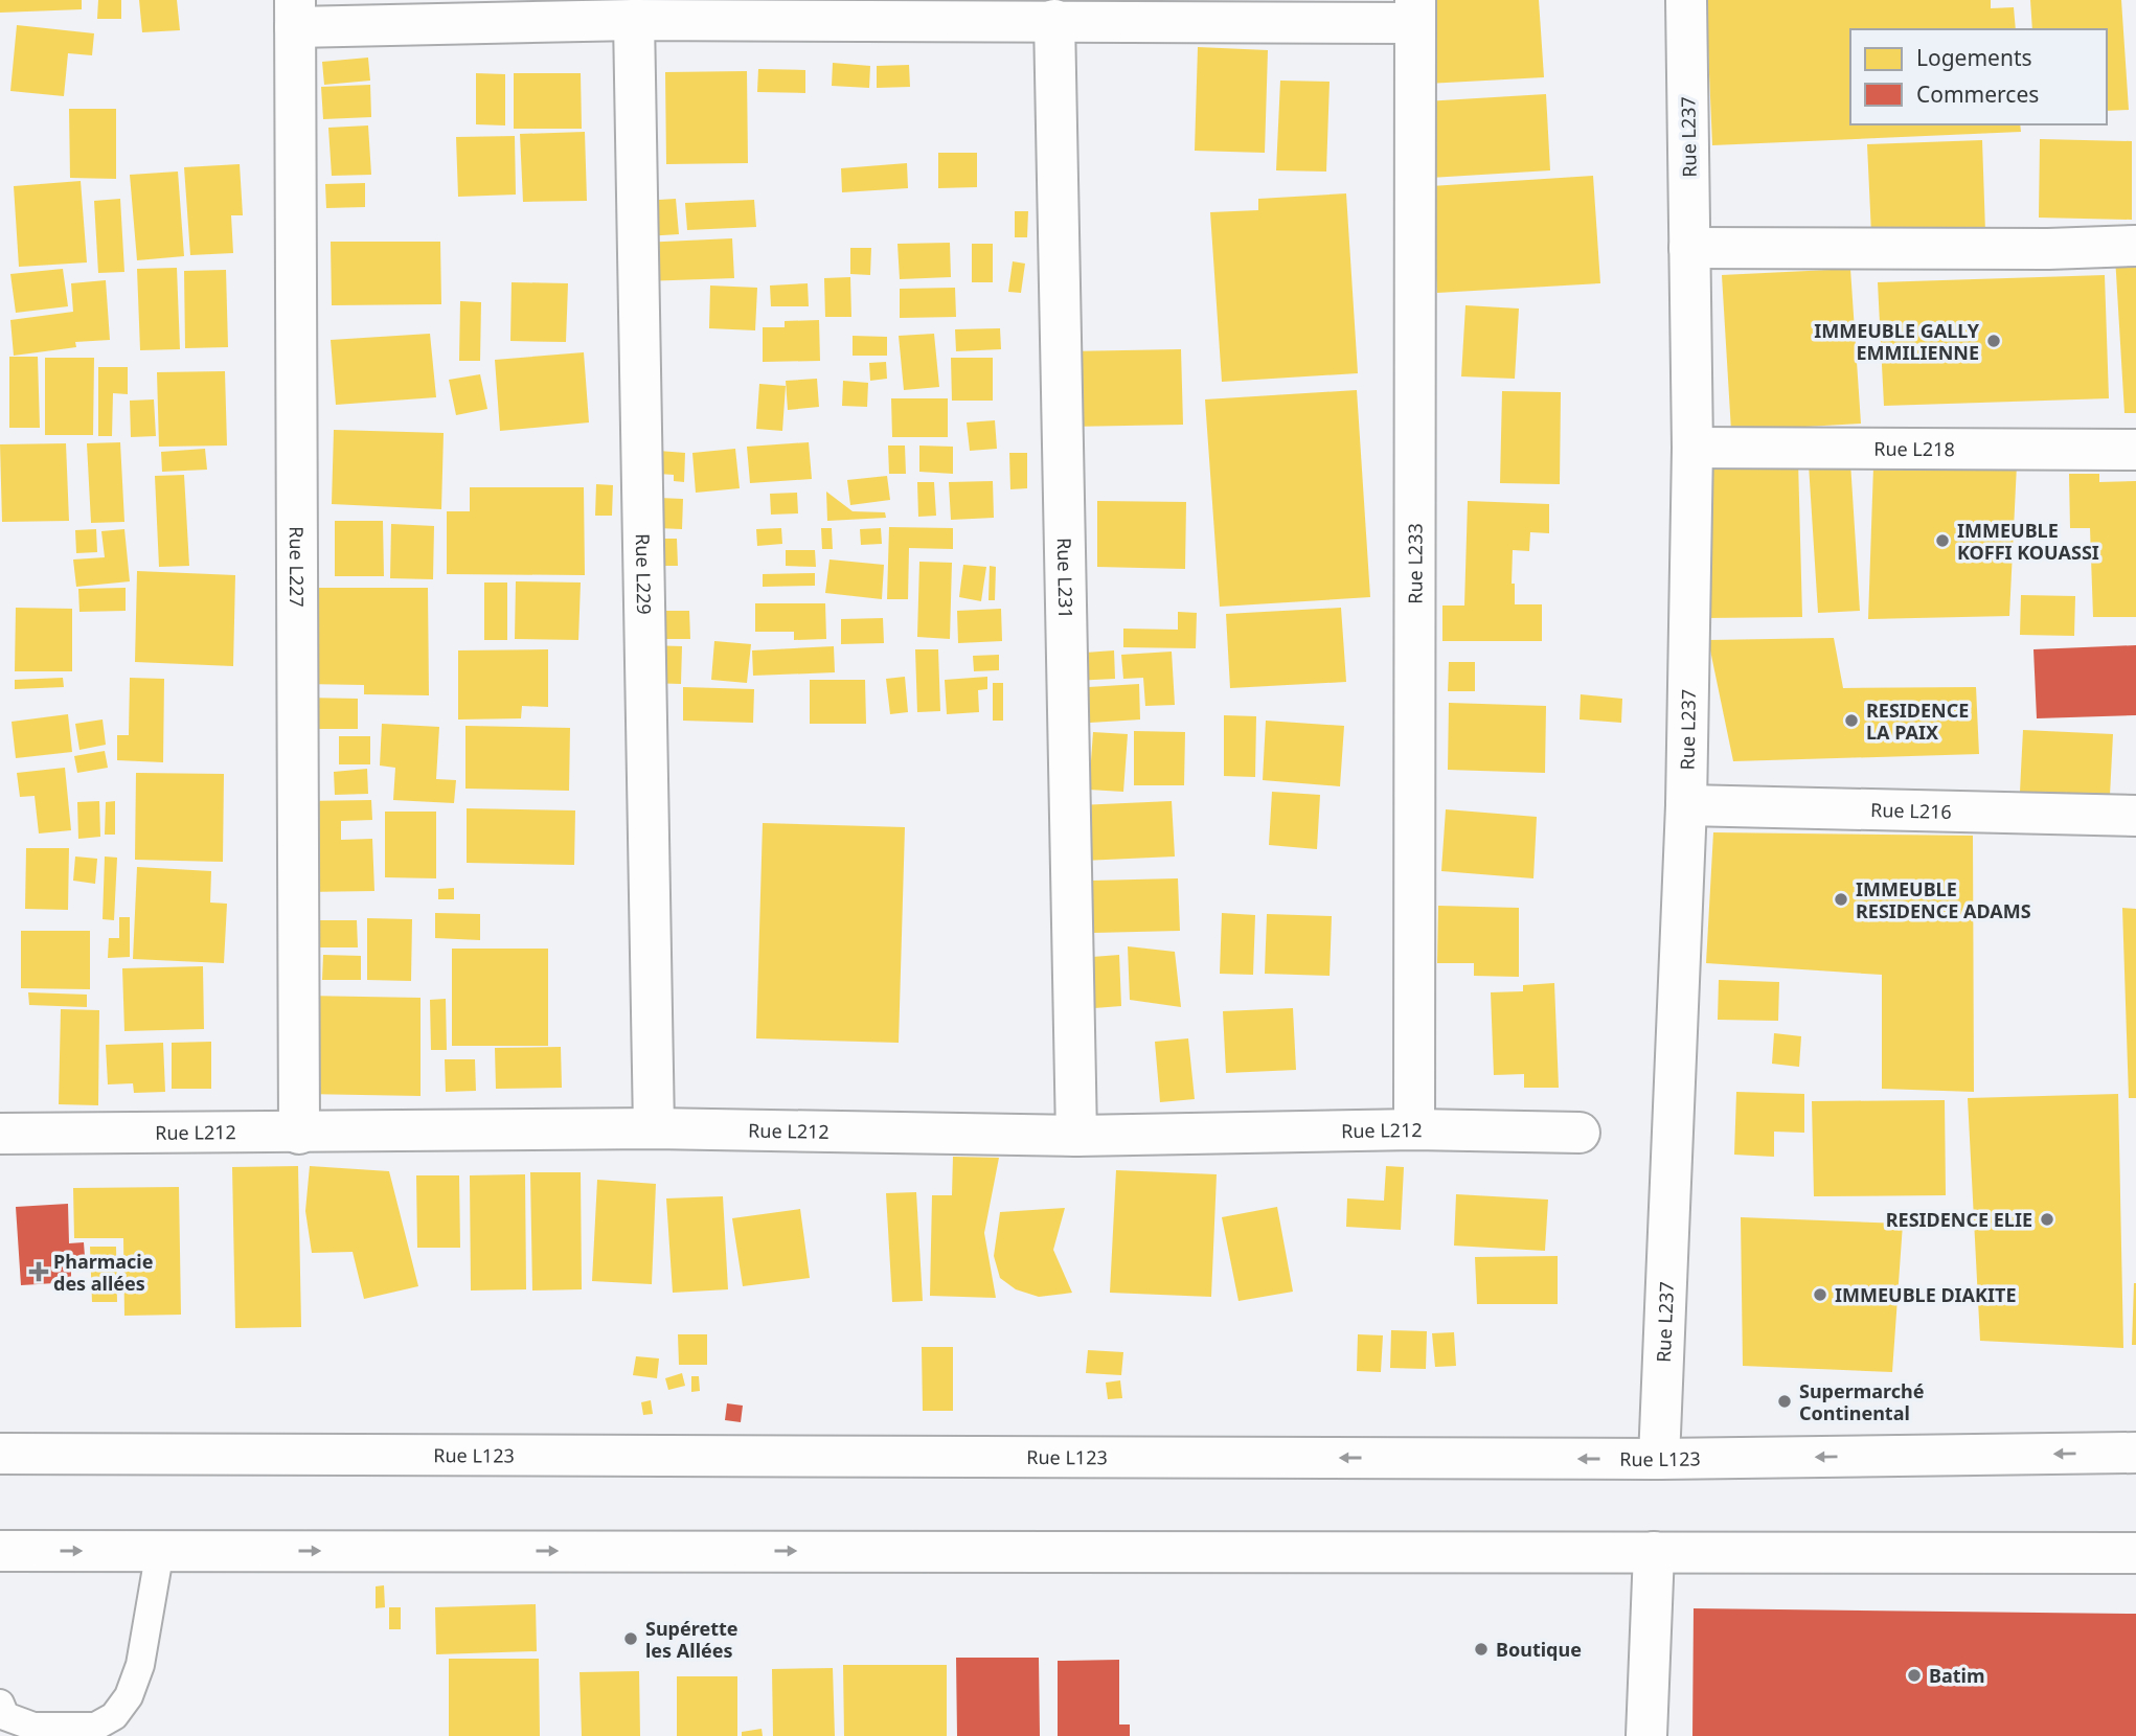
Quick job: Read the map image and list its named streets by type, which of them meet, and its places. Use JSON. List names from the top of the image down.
{
  "streets": {
    "street": [
      "Rue L237",
      "Rue L218",
      "Rue L233",
      "Rue L227",
      "Rue L229",
      "Rue L231",
      "Rue L216",
      "Rue L212",
      "Rue L123"
    ]
  },
  "crossings": [
    ["Rue L237", "Rue L218"],
    ["Rue L237", "Rue L216"],
    ["Rue L237", "Rue L123"],
    ["Rue L233", "Rue L212"],
    ["Rue L227", "Rue L212"],
    ["Rue L229", "Rue L212"],
    ["Rue L231", "Rue L212"]
  ],
  "places": {
    "other": [
      "IMMEUBLE GALLY EMMILIENNE",
      "IMMEUBLE KOFFI KOUASSI",
      "RESIDENCE LA PAIX",
      "IMMEUBLE RESIDENCE ADAMS",
      "RESIDENCE ELIE",
      "IMMEUBLE DIAKITE",
      "Supermarché Continental",
      "Supérette les Allées",
      "Boutique",
      "Batim"
    ],
    "health": ["Pharmacie des allées"]
  },
  "legend": ["Logements", "Commerces"]
}
